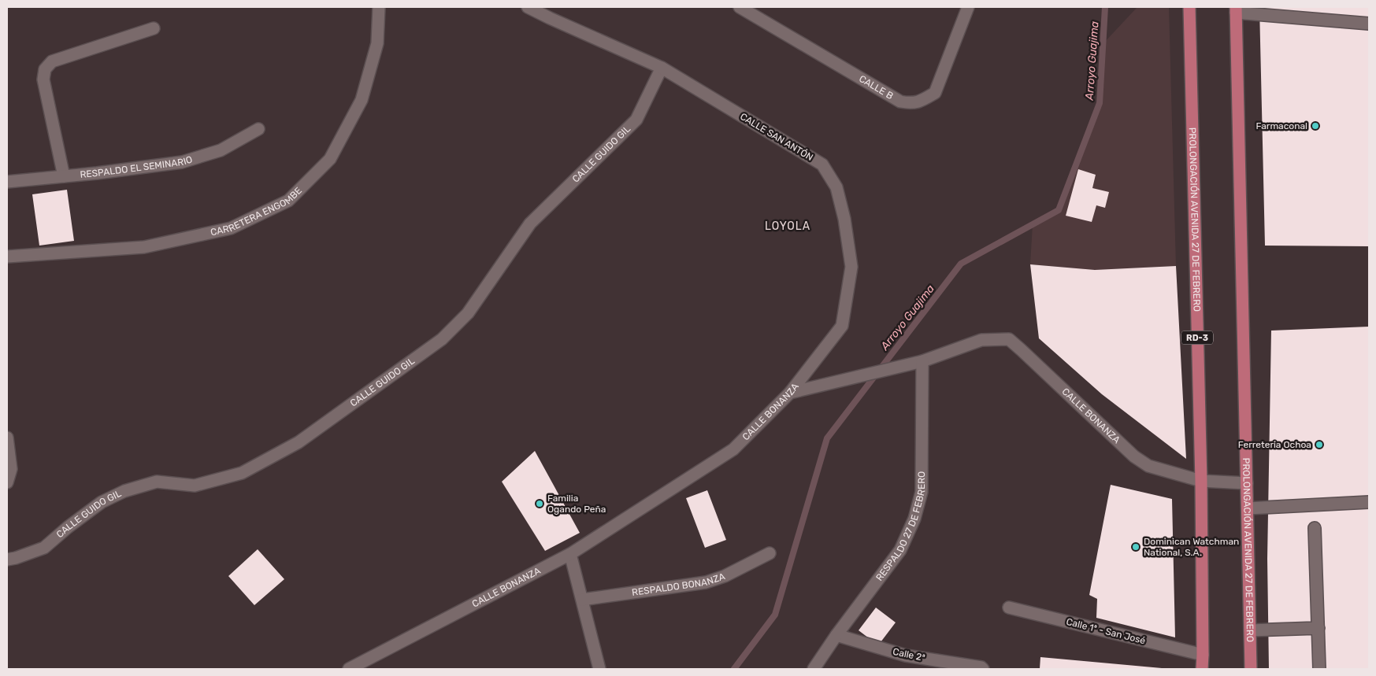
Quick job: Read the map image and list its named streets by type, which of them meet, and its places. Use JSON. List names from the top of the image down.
{
  "streets": {
    "main road": ["PROLONGACIÓN AVENIDA 27 DE FEBRERO", "RD-3"],
    "street": [
      "CALLE B",
      "CALLE SAN ANTÓN",
      "CALLE GUIDO GIL",
      "RESPALDO EL SEMINARIO",
      "CARRETERA ENGOMBE",
      "CALLE BONANZA",
      "RESPALDO 27 DE FEBRERO",
      "RESPALDO BONANZA",
      "Calle 1ª - San José",
      "Calle 2ª"
    ]
  },
  "crossings": [
    ["CALLE SAN ANTÓN", "CALLE GUIDO GIL"],
    ["CALLE SAN ANTÓN", "CALLE BONANZA"],
    ["PROLONGACIÓN AVENIDA 27 DE FEBRERO", "CALLE BONANZA"],
    ["PROLONGACIÓN AVENIDA 27 DE FEBRERO", "Calle 1ª - San José"],
    ["CALLE BONANZA", "RESPALDO 27 DE FEBRERO"],
    ["RESPALDO 27 DE FEBRERO", "Calle 2ª"]
  ],
  "districts": ["LOYOLA"],
  "water": ["Arroyo Guajima"],
  "places": [
    "Farmaconal",
    "Ferreteria Ochoa",
    "Familia Ogando Peña",
    "Dominican Watchman National, S.A."
  ]
}
